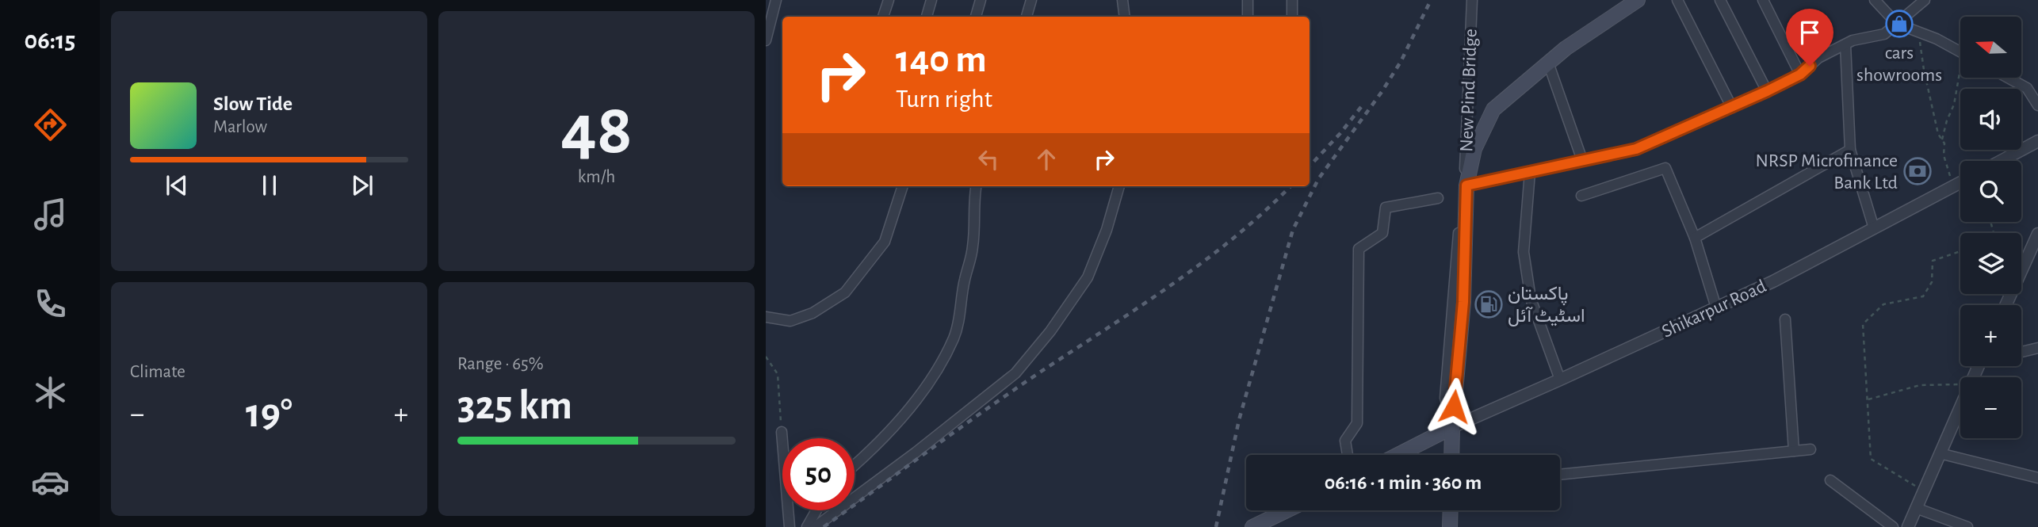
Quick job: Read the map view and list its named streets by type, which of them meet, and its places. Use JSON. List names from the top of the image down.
{
  "streets": {
    "street": ["New Pind Bridge", "Shikarpur Road"]
  },
  "crossings": [
    ["New Pind Bridge", "Shikarpur Road"]
  ],
  "places": {
    "shop": ["cars showrooms"],
    "bank": ["NRSP Microfinance Bank Ltd"],
    "fuel station": ["پاکستان اسٹیٹ آئل"]
  },
  "north": "left",
  "page": {
    "tabs": "06:15",
    "tile": [
      ["48", "km/h"],
      "Climate",
      ["Range · 65%", "325 km"]
    ],
    "map_buttons": ["+", "−"],
    "turn": ["140 m", "Turn right"],
    "song": ["Slow Tide", "Marlow"],
    "heat": ["−", "19°", "+"],
    "limit": "50",
    "trip": "06:16 · 1 min · 360 m"
  }
}
